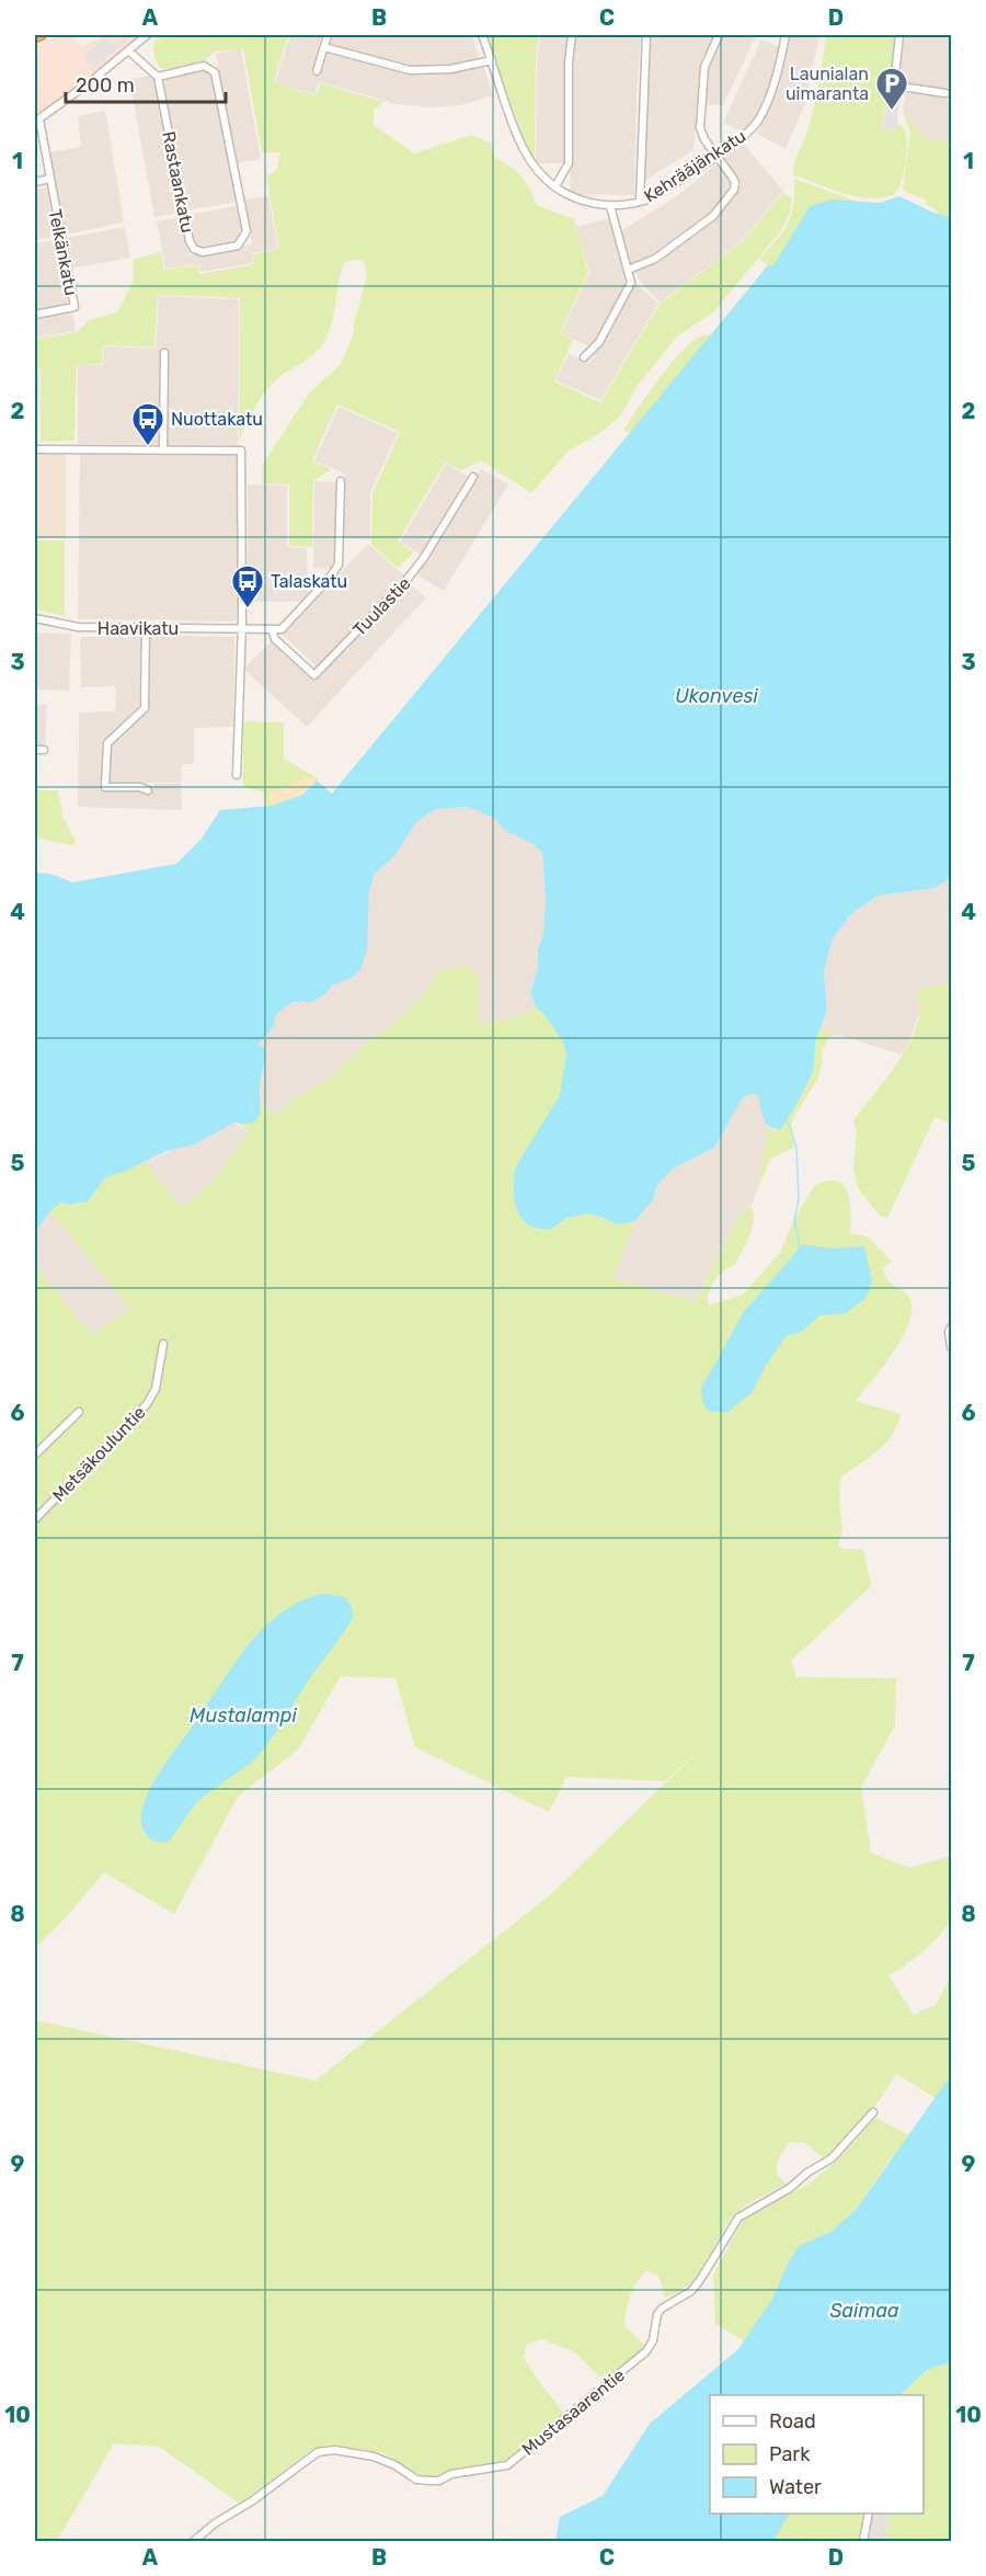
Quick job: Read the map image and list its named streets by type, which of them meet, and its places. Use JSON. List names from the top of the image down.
{
  "streets": {
    "street": [
      "Kehrääjänkatu",
      "Rastaankatu",
      "Telkänkatu",
      "Tuulastie",
      "Haavikatu",
      "Metsäkouluntie",
      "Mustasaarentie"
    ]
  },
  "crossings": [
    ["Tuulastie", "Haavikatu"]
  ],
  "water": ["Ukonvesi", "Mustalampi", "Saimaa"],
  "places": {
    "parking": ["Launialan uimaranta"],
    "bus stop": ["Nuottakatu", "Talaskatu"]
  },
  "legend": ["Road", "Park", "Water"],
  "scale_bar": "200 m",
  "grid": {
    "columns": [
      "A",
      "B",
      "C",
      "D"
    ],
    "rows": [
      "1",
      "2",
      "3",
      "4",
      "5",
      "6",
      "7",
      "8",
      "9",
      "10"
    ]
  }
}
